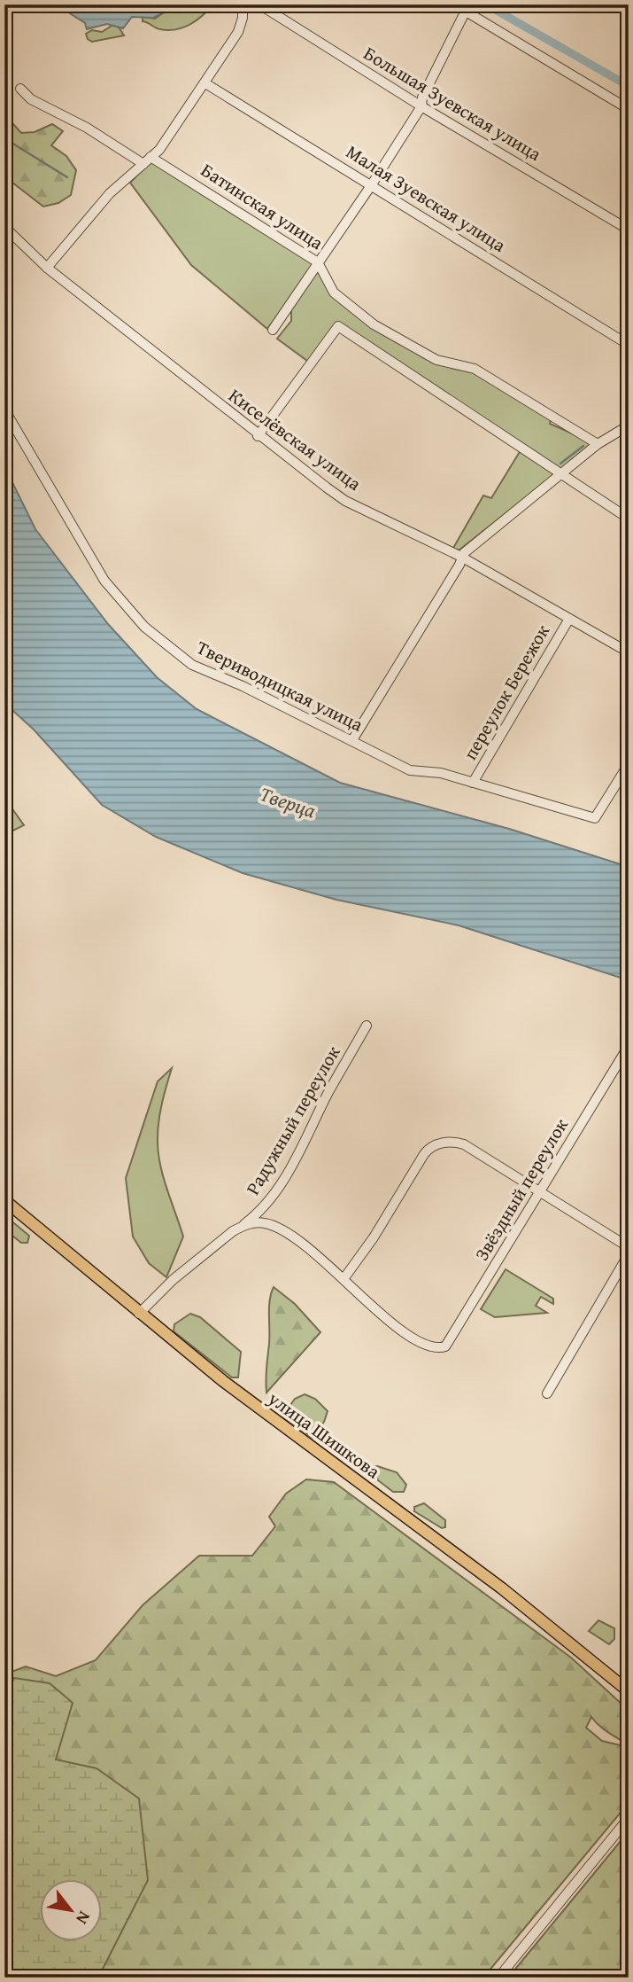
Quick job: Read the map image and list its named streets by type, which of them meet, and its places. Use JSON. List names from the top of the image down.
{
  "streets": {
    "main road": ["улица Шишкова"],
    "street": [
      "Большая Зуевская улица",
      "Малая Зуевская улица",
      "Батинская улица",
      "Киселёвская улица",
      "Твериводицкая улица",
      "переулок Бережок",
      "Радужный переулок",
      "Звёздный переулок"
    ]
  },
  "crossings": [
    ["Киселёвская улица", "переулок Бережок"],
    ["Твериводицкая улица", "переулок Бережок"],
    ["Радужный переулок", "улица Шишкова"]
  ],
  "water": ["Тверца"],
  "north": "bottom right"
}
